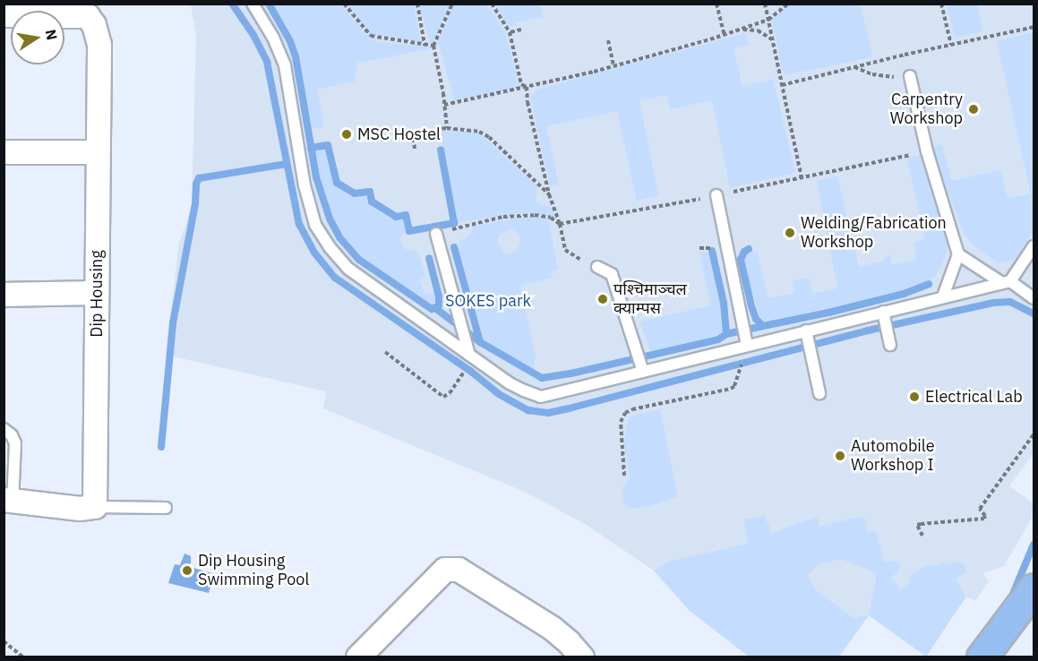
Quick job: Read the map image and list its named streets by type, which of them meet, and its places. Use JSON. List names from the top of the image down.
{
  "streets": {
    "street": ["Dip Housing"]
  },
  "parks": ["SOKES park"],
  "places": [
    "Carpentry Workshop",
    "MSC Hostel",
    "Welding/Fabrication Workshop",
    "पश्‍चिमाञ्‍चल क्याम्पस",
    "Electrical Lab",
    "Automobile Workshop I",
    "Dip Housing Swimming Pool"
  ],
  "north": "right"
}
